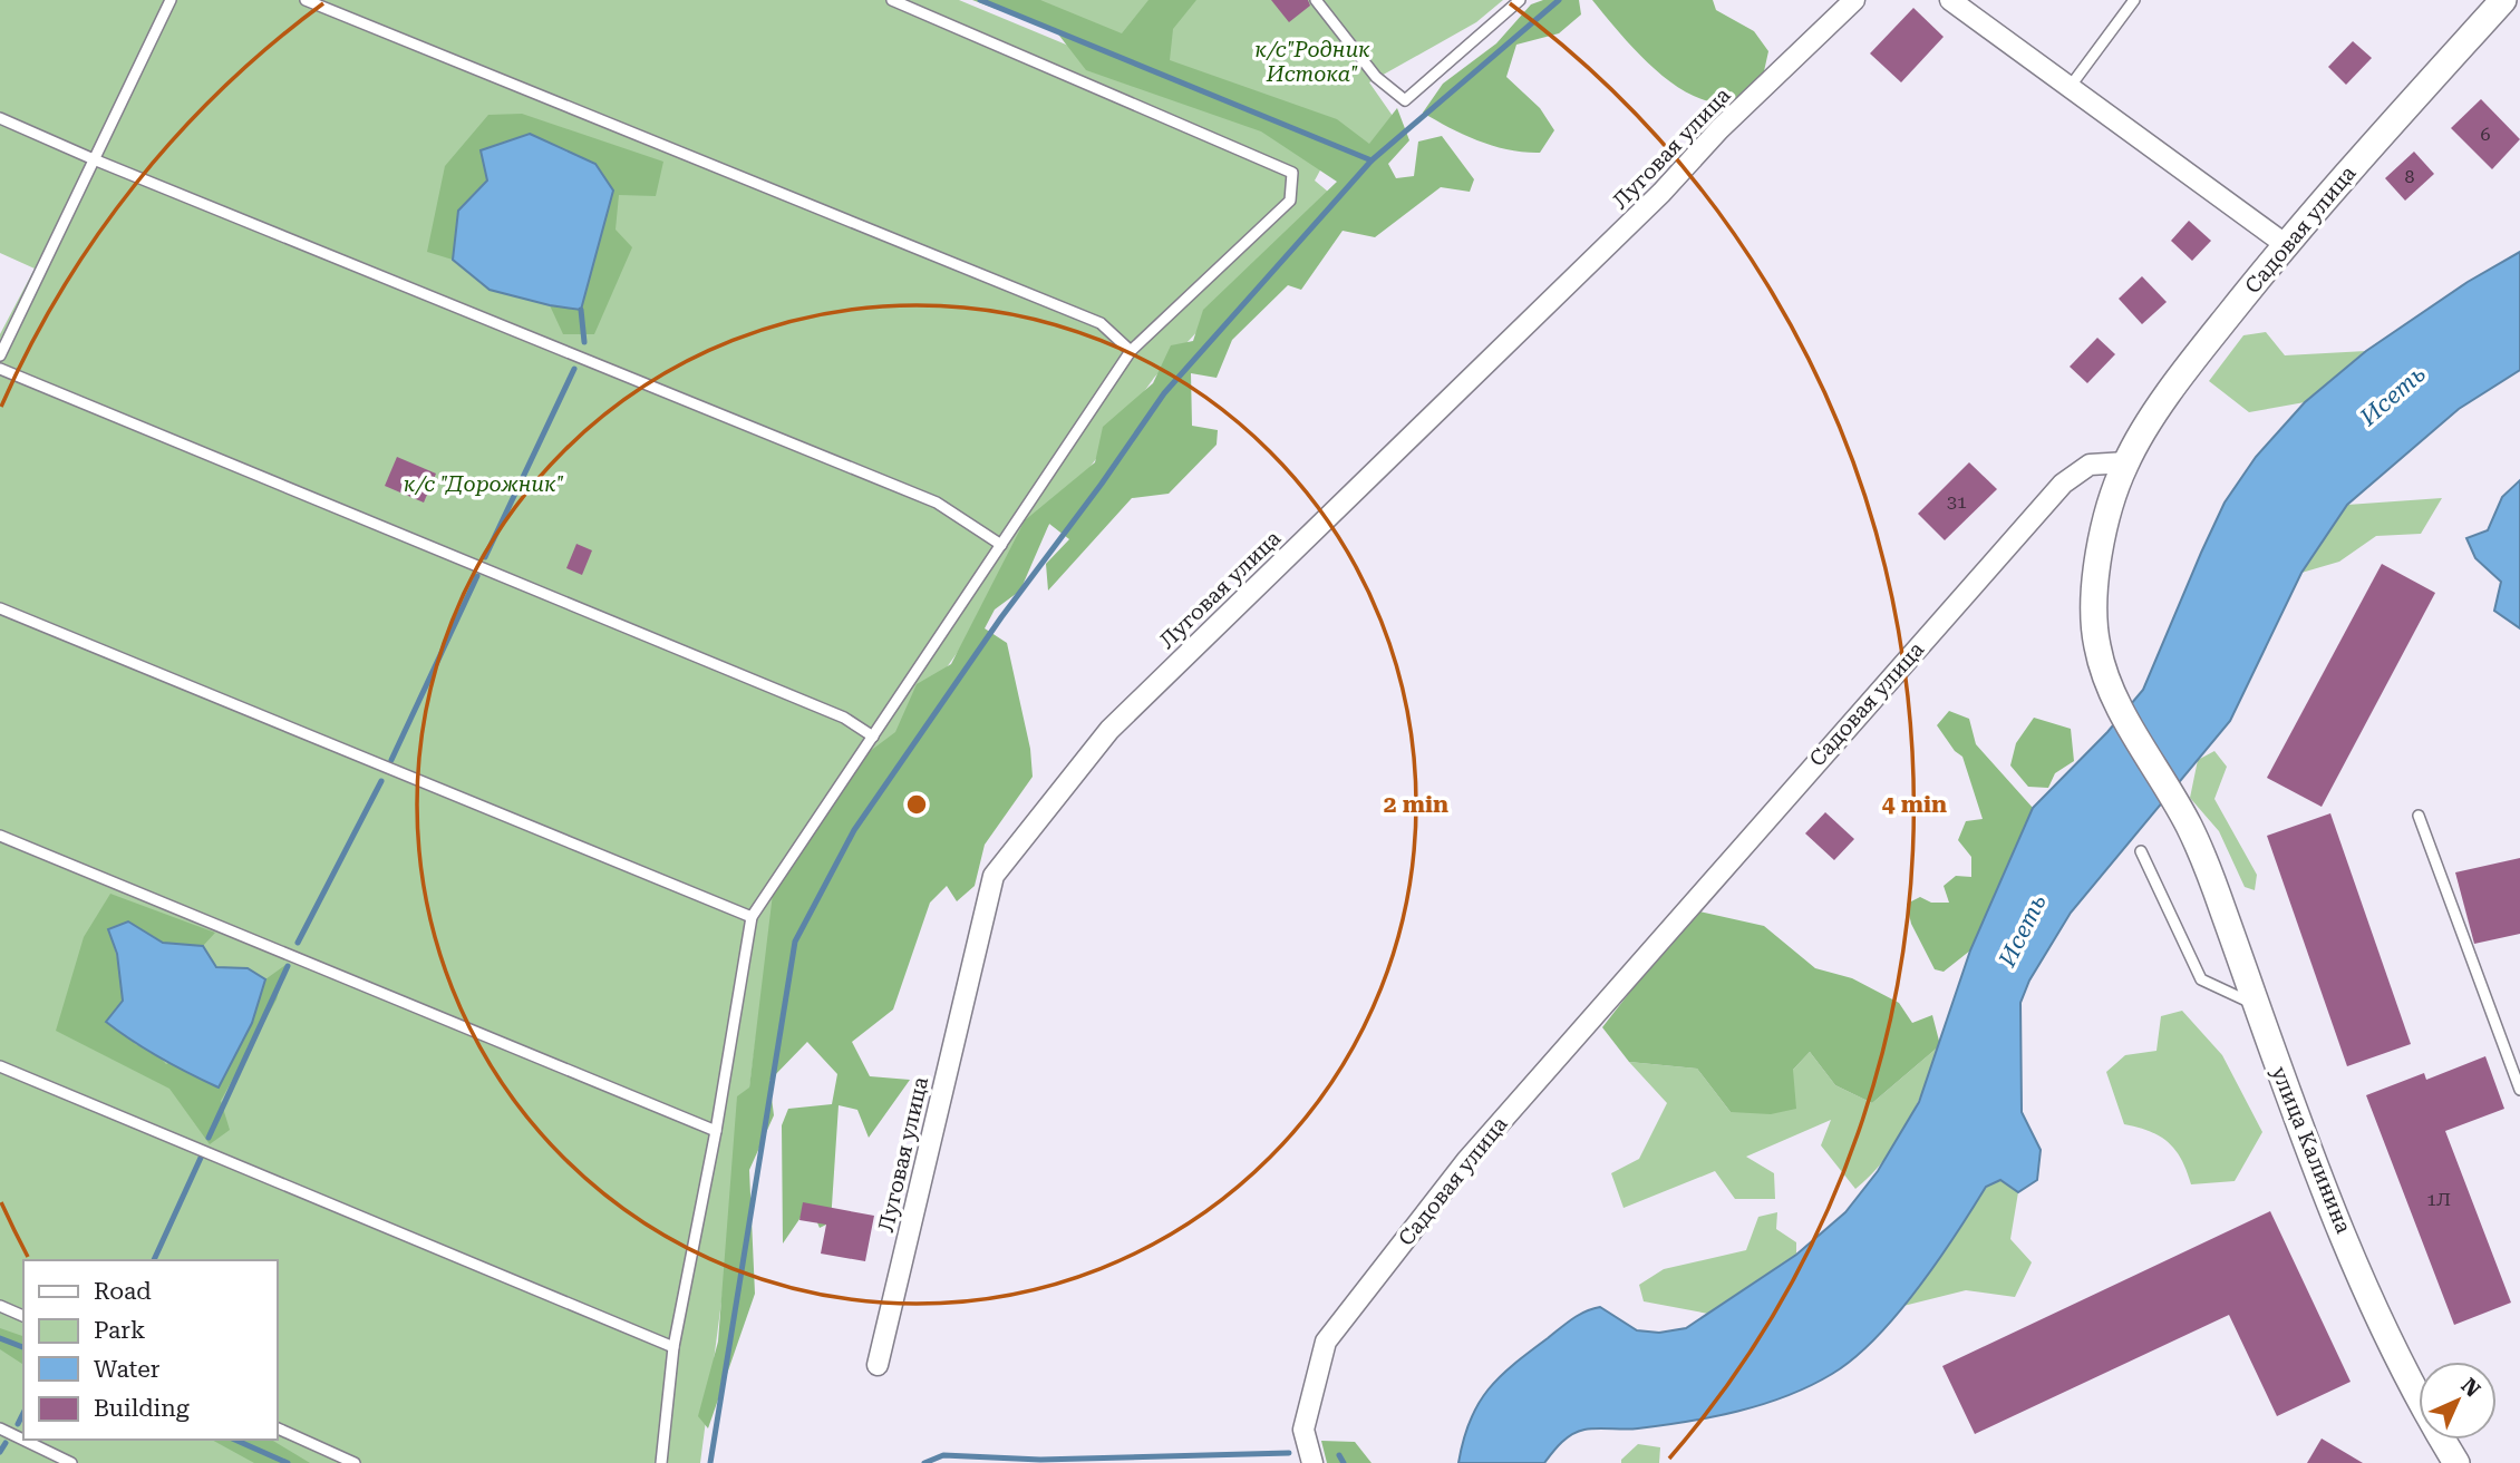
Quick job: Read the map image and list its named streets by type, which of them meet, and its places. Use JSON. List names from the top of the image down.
{
  "streets": {
    "main road": ["Садовая улица", "улица Калинина"],
    "street": ["Луговая улица"]
  },
  "crossings": [
    ["Садовая улица", "улица Калинина"]
  ],
  "water": ["Исеть"],
  "parks": ["к/с\"Родник Истока\"", "к/с \"Дорожник\""],
  "house_numbers": [
    "6",
    "8",
    "31",
    "1Л"
  ],
  "legend": [
    "Road",
    "Park",
    "Water",
    "Building"
  ],
  "north": "top right",
  "rings": ["2 min", "4 min"]
}
